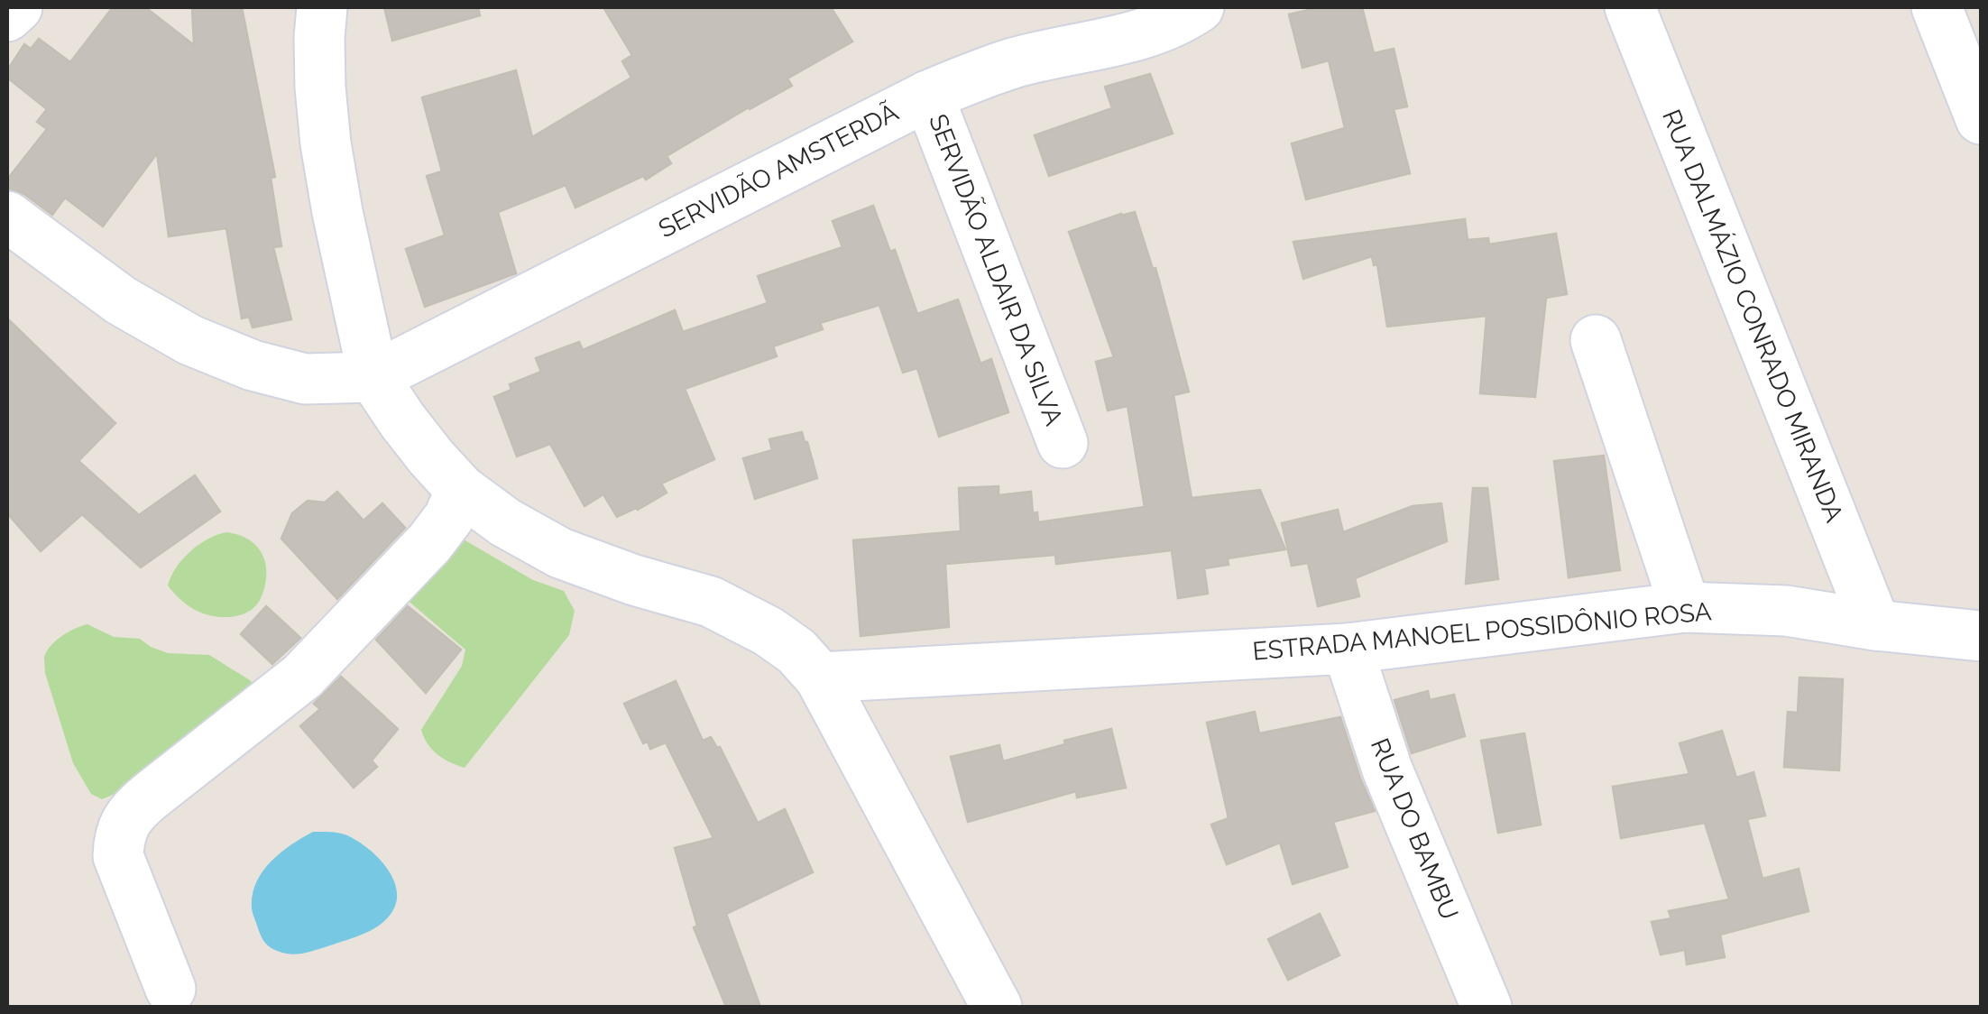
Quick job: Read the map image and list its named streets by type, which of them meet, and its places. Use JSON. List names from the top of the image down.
{
  "streets": {
    "street": [
      "SERVIDÃO AMSTERDÃ",
      "SERVIDÃO ALDAIR DA SILVA",
      "RUA DALMÁZIO CONRADO MIRANDA",
      "ESTRADA MANOEL POSSIDÔNIO ROSA",
      "RUA DO BAMBU"
    ]
  },
  "crossings": [
    ["SERVIDÃO AMSTERDÃ", "SERVIDÃO ALDAIR DA SILVA"],
    ["RUA DALMÁZIO CONRADO MIRANDA", "ESTRADA MANOEL POSSIDÔNIO ROSA"],
    ["ESTRADA MANOEL POSSIDÔNIO ROSA", "RUA DO BAMBU"]
  ]
}
